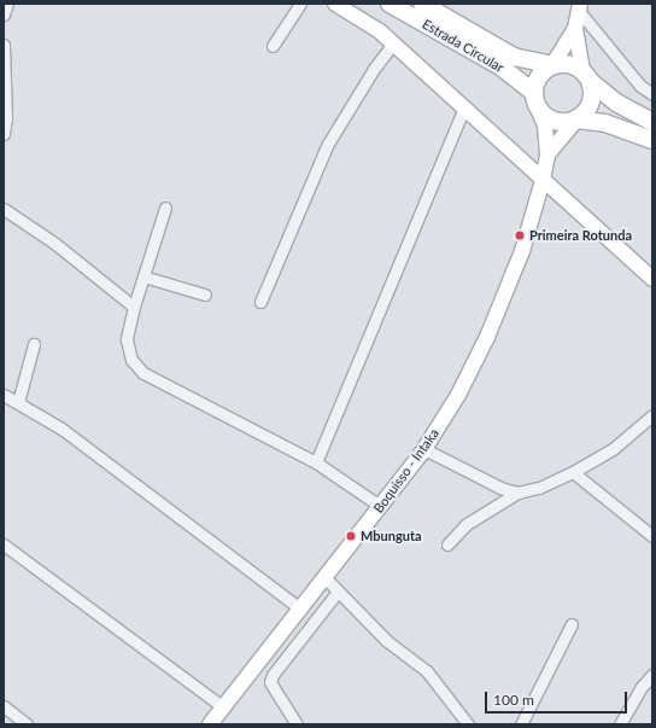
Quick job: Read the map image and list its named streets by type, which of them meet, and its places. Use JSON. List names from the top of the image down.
{
  "streets": {
    "main road": ["Estrada Circular"],
    "street": ["Boquisso - Intaka"]
  },
  "places": ["Primeira Rotunda", "Mbunguta"],
  "scale_bar": "100 m"
}
